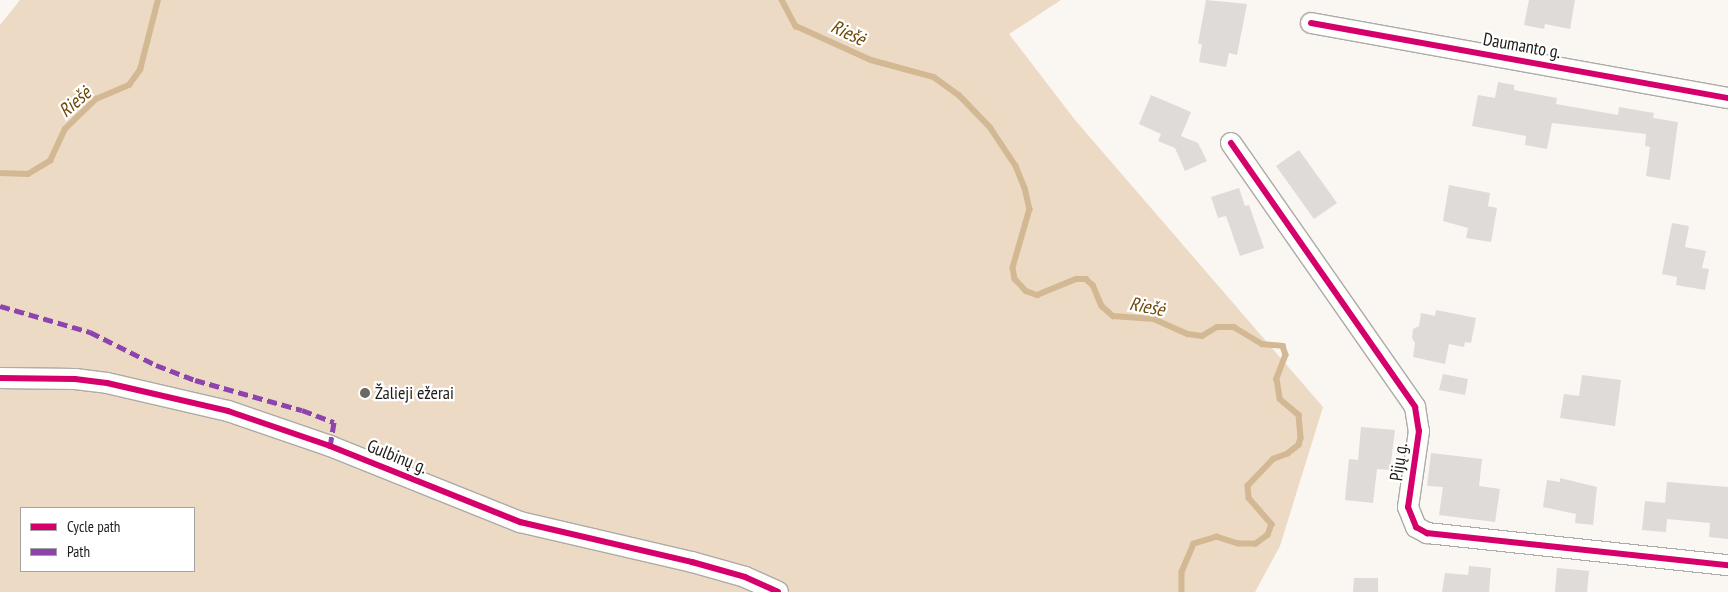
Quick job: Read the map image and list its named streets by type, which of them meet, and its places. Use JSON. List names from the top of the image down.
{
  "streets": {
    "street": ["Daumanto g.", "Gulbinų g.", "Pijų g."]
  },
  "water": ["Riešė"],
  "places": ["Žalieji ežerai"],
  "legend": ["Cycle path", "Path"]
}
